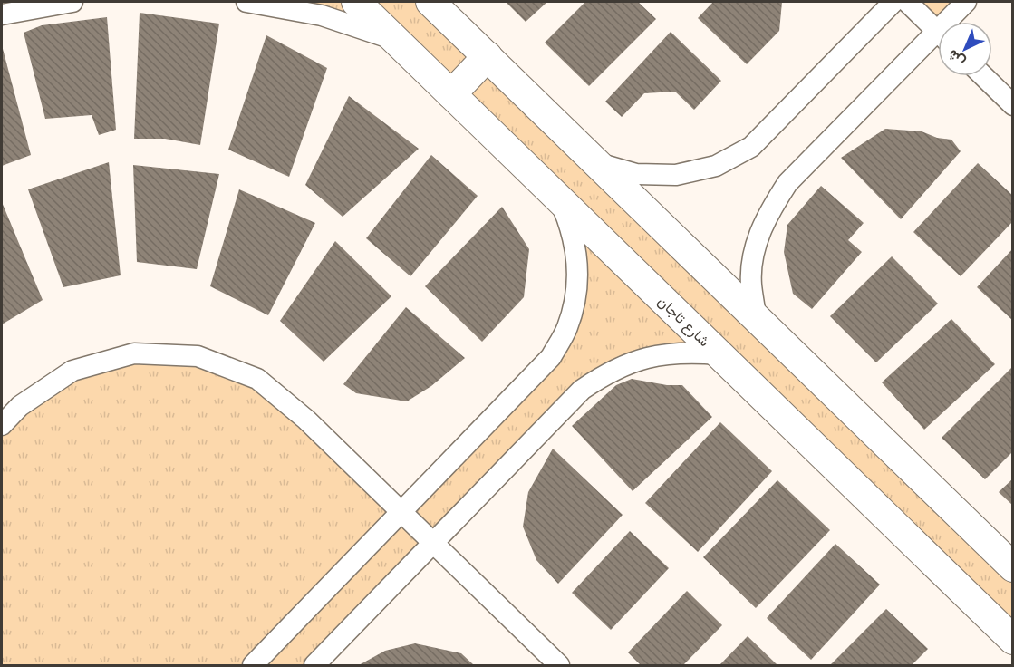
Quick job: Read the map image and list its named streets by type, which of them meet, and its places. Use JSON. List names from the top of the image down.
{
  "streets": {
    "street": ["شارع تاجان"]
  },
  "north": "bottom left"
}
